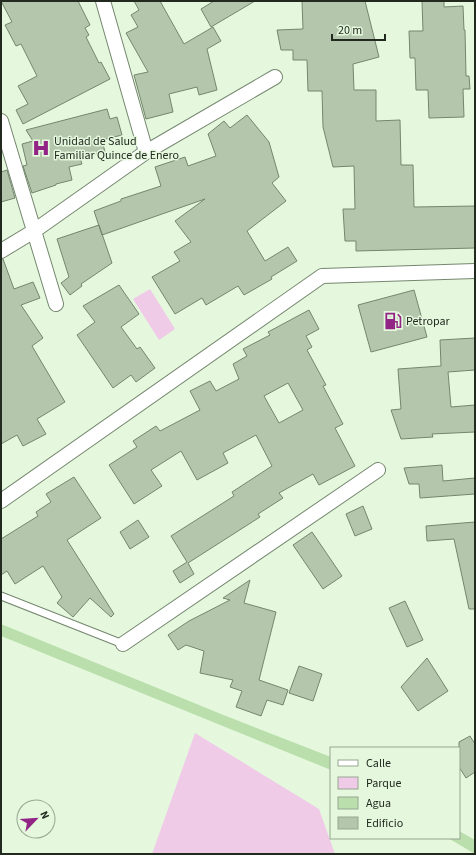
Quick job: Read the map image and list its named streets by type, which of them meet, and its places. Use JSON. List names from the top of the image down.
{
  "places": {
    "hospital": ["Unidad de Salud Familiar Quince de Enero"],
    "fuel station": ["Petropar"]
  },
  "legend": [
    "Calle",
    "Parque",
    "Agua",
    "Edificio"
  ],
  "scale_bar": "20 m",
  "north": "top right"
}
